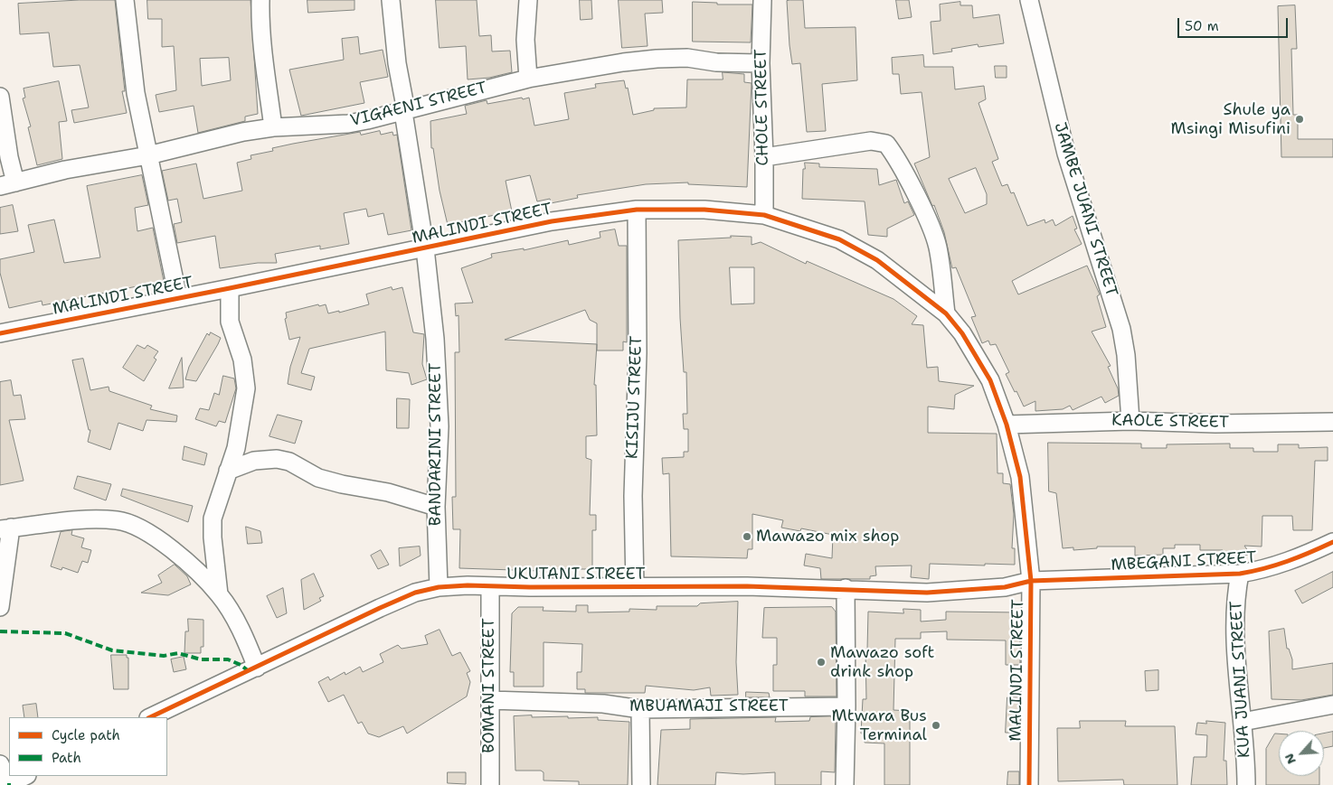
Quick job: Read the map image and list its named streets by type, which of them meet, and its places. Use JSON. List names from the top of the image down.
{
  "streets": {
    "street": [
      "VIGAENI STREET",
      "CHOLE STREET",
      "JAMBE JUANI STREET",
      "MALINDI STREET",
      "KISIJU STREET",
      "KAOLE STREET",
      "BANDARINI STREET",
      "MBEGANI STREET",
      "UKUTANI STREET",
      "KUA JUANI STREET",
      "BOMANI STREET",
      "MBUAMAJI STREET"
    ]
  },
  "crossings": [
    ["VIGAENI STREET", "CHOLE STREET"],
    ["VIGAENI STREET", "BANDARINI STREET"],
    ["CHOLE STREET", "MALINDI STREET"],
    ["JAMBE JUANI STREET", "KAOLE STREET"],
    ["MALINDI STREET", "KISIJU STREET"],
    ["MALINDI STREET", "KAOLE STREET"],
    ["MALINDI STREET", "BANDARINI STREET"],
    ["MALINDI STREET", "MBEGANI STREET"],
    ["MALINDI STREET", "UKUTANI STREET"],
    ["KISIJU STREET", "UKUTANI STREET"],
    ["BANDARINI STREET", "UKUTANI STREET"],
    ["MBEGANI STREET", "UKUTANI STREET"],
    ["MBEGANI STREET", "KUA JUANI STREET"],
    ["UKUTANI STREET", "BOMANI STREET"],
    ["BOMANI STREET", "MBUAMAJI STREET"]
  ],
  "places": [
    "Shule ya Msingi Misufini",
    "Mawazo mix shop",
    "Mawazo soft drink shop",
    "Mtwara Bus Terminal"
  ],
  "legend": ["Cycle path", "Path"],
  "scale_bar": "50 m",
  "north": "bottom left"
}
